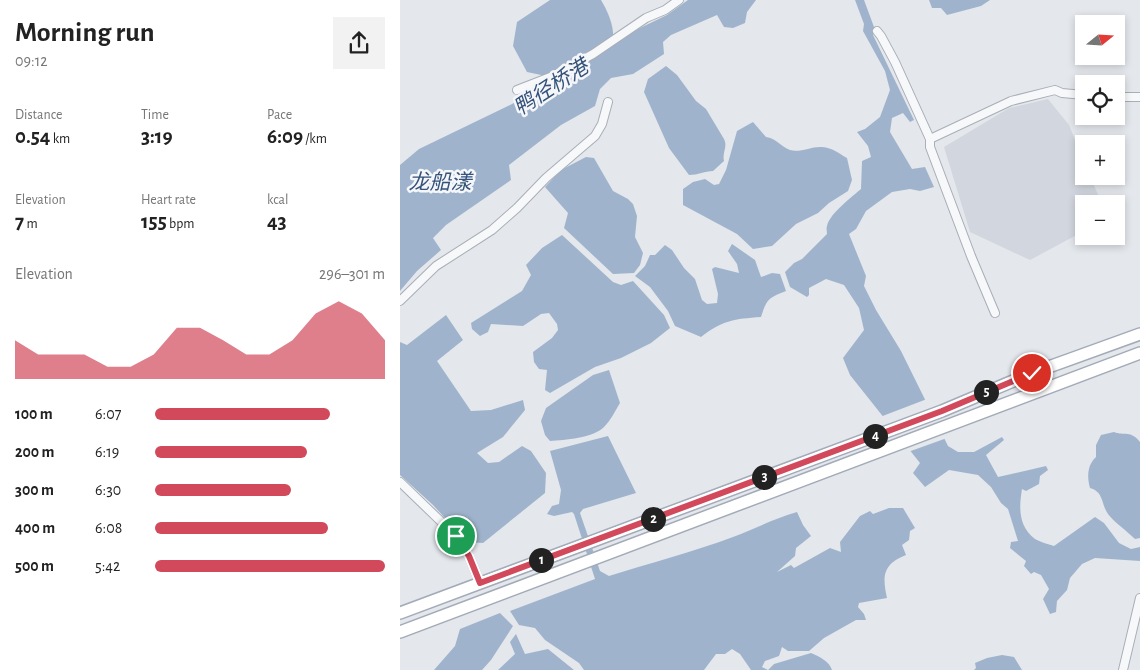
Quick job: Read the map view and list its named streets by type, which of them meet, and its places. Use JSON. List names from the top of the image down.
{
  "water": ["鸭径桥港", "龙船漾"],
  "north": "right",
  "page": {
    "heading": ["Morning run", "09:12"],
    "map_buttons": ["+", "−"],
    "stats": [
      ["Distance", "0.54 km"],
      ["Time", "3:19"],
      ["Pace", "6:09 /km"],
      ["Elevation", "7 m"],
      ["Heart rate", "155 bpm"],
      ["kcal", "43"]
    ],
    "chart": ["Elevation", "296–301 m"],
    "pins": [
      "5",
      "4",
      "3",
      "2",
      "1"
    ],
    "list": [
      {
        "name": "100 m",
        "note": "6:07"
      },
      {
        "name": "200 m",
        "note": "6:19"
      },
      {
        "name": "300 m",
        "note": "6:30"
      },
      {
        "name": "400 m",
        "note": "6:08"
      },
      {
        "name": "500 m",
        "note": "5:42"
      }
    ]
  }
}
